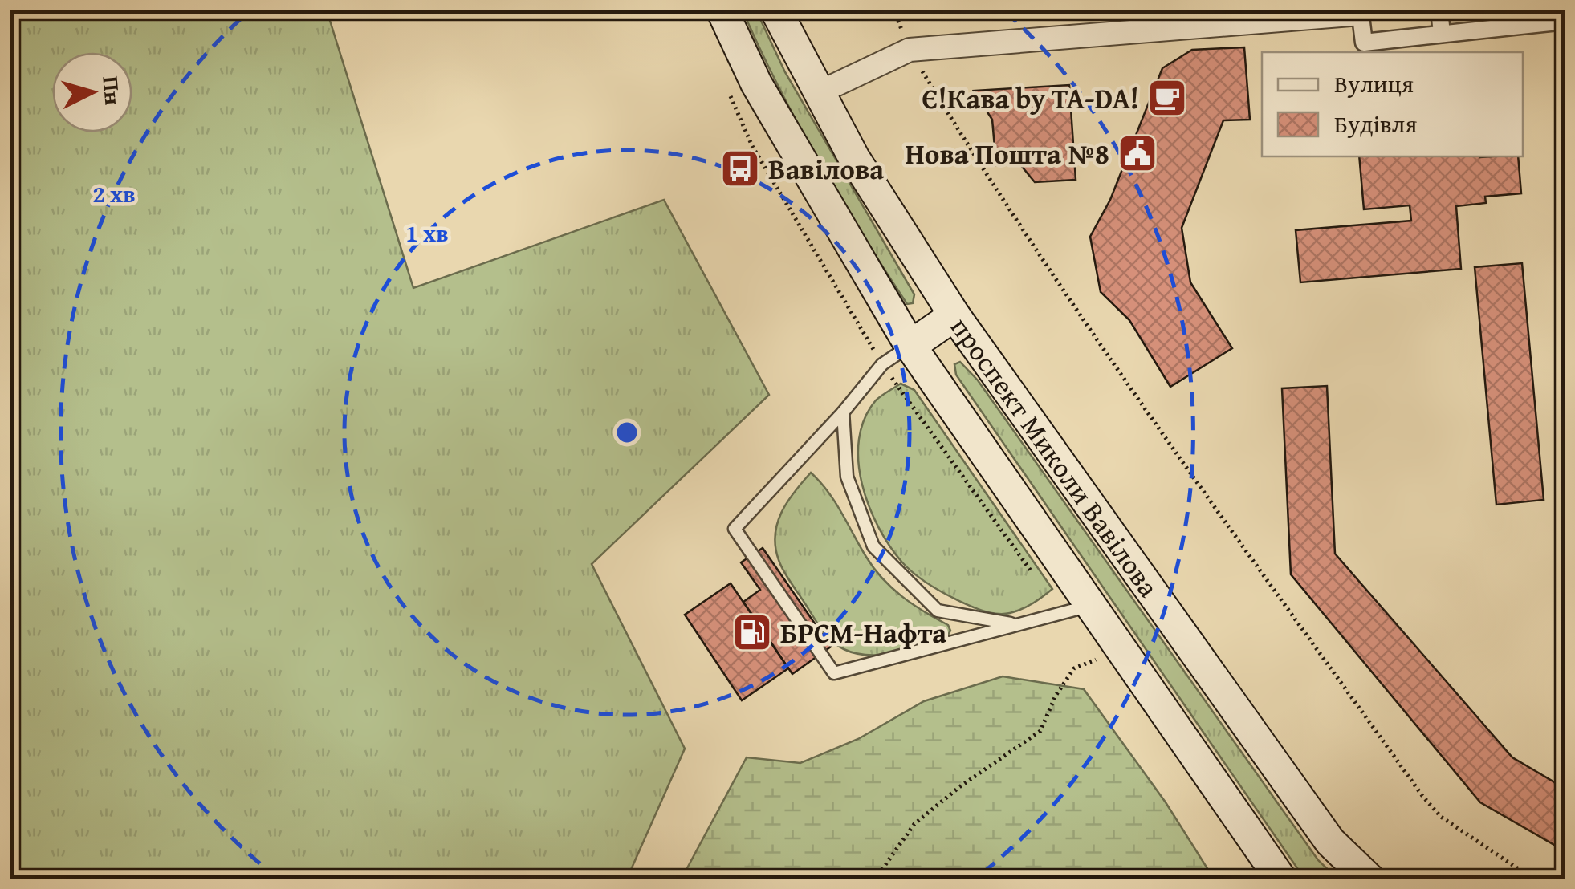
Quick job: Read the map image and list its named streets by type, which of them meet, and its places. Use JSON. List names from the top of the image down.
{
  "streets": {
    "main road": ["проспект Миколи Вавілова"]
  },
  "places": {
    "cafe": ["Є!Кава by TA-DA!"],
    "public building": ["Нова Пошта №8"],
    "bus stop": ["Вавілова"],
    "fuel station": ["БРСМ-Нафта"]
  },
  "legend": ["Вулиця", "Будівля"],
  "north": "right",
  "rings": ["2 хв", "1 хв"]
}
